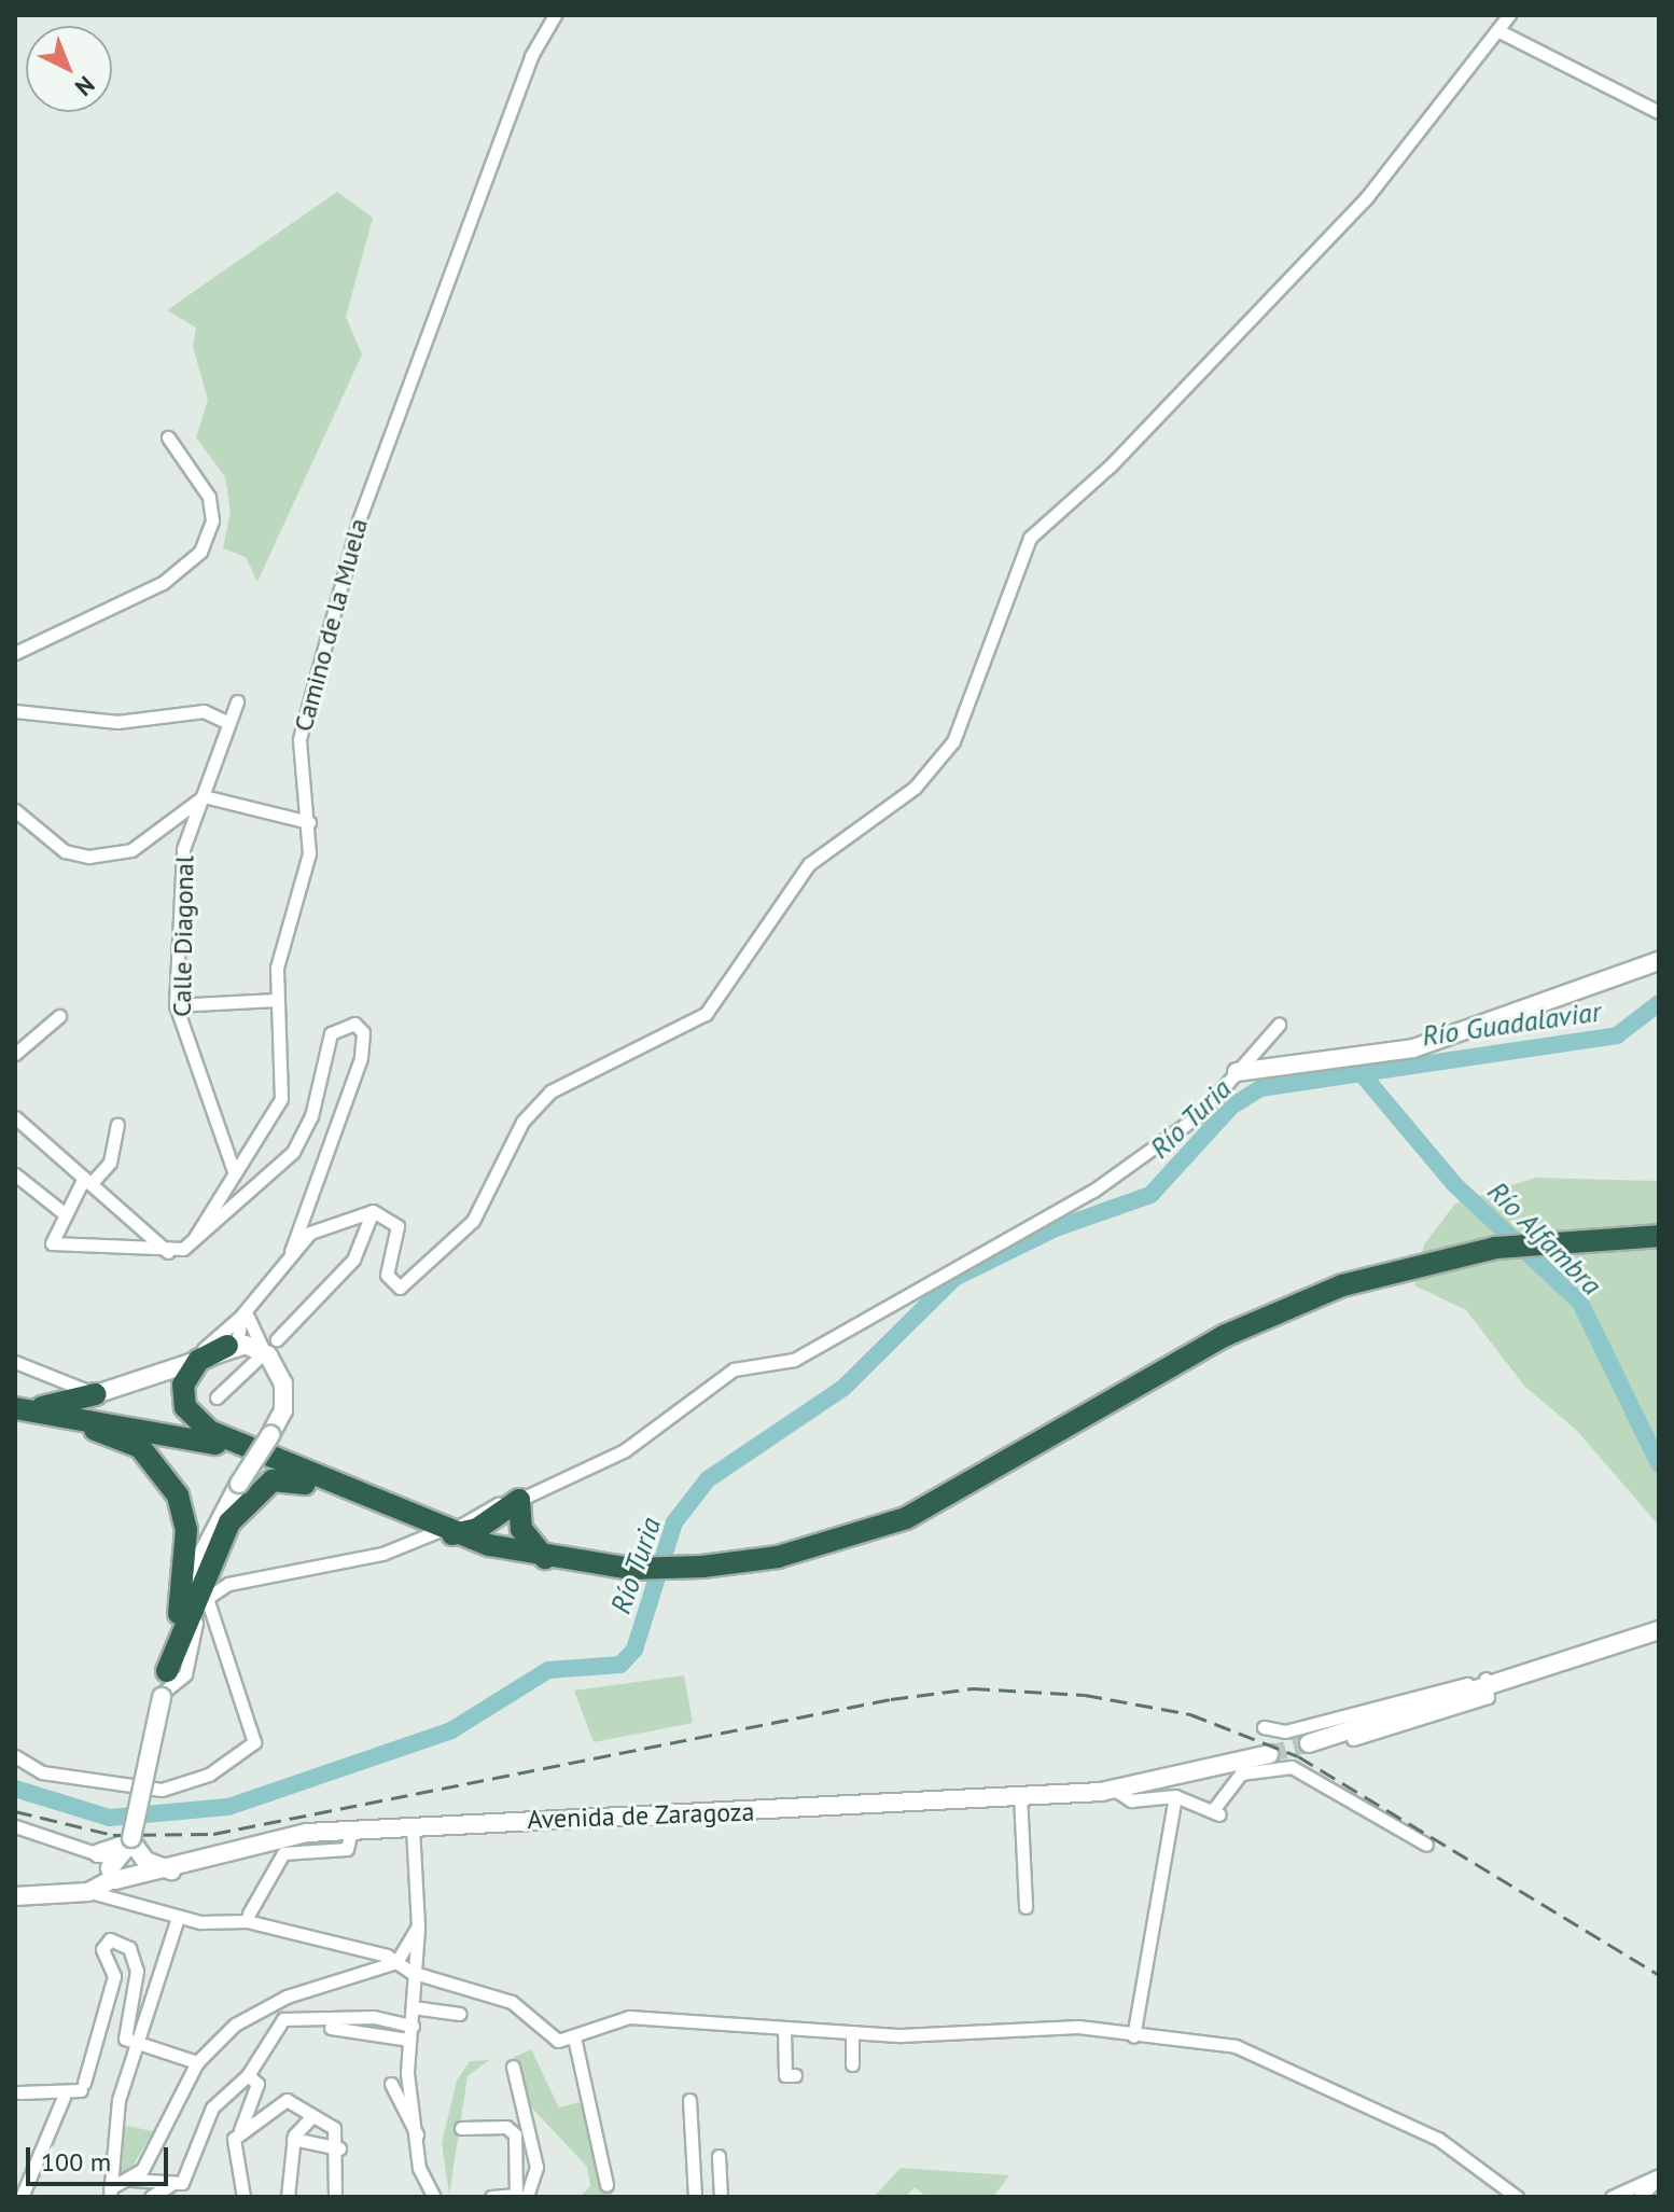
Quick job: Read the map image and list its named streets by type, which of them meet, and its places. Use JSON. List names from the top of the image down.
{
  "streets": {
    "main road": ["Avenida de Zaragoza"],
    "street": ["Camino de la Muela", "Calle Diagonal"]
  },
  "crossings": [
    ["Camino de la Muela", "Calle Diagonal"]
  ],
  "water": ["Río Guadalaviar", "Río Turia", "Río Alfambra"],
  "scale_bar": "100 m",
  "north": "bottom right"
}
